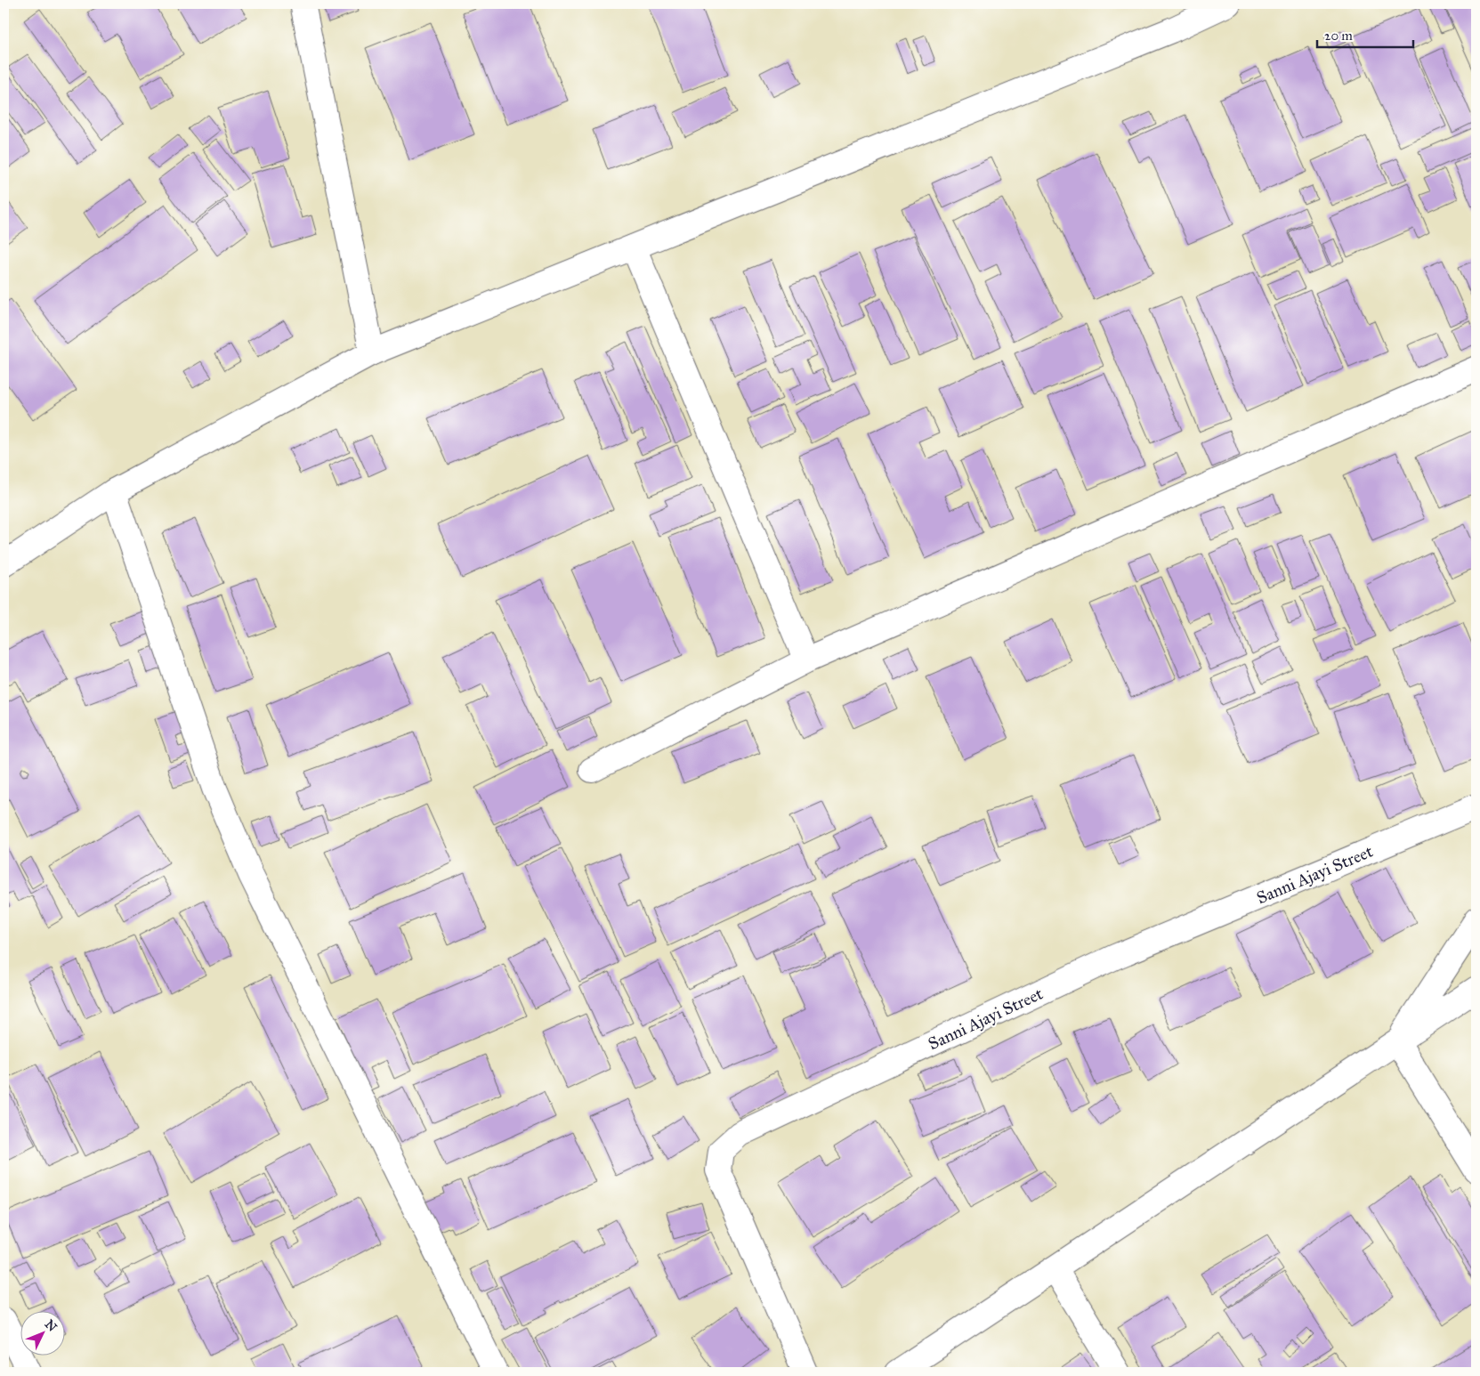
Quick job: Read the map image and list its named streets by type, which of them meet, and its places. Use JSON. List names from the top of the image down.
{
  "streets": {
    "street": ["Sanni Ajayi Street"]
  },
  "scale_bar": "20 m",
  "north": "top right"
}
